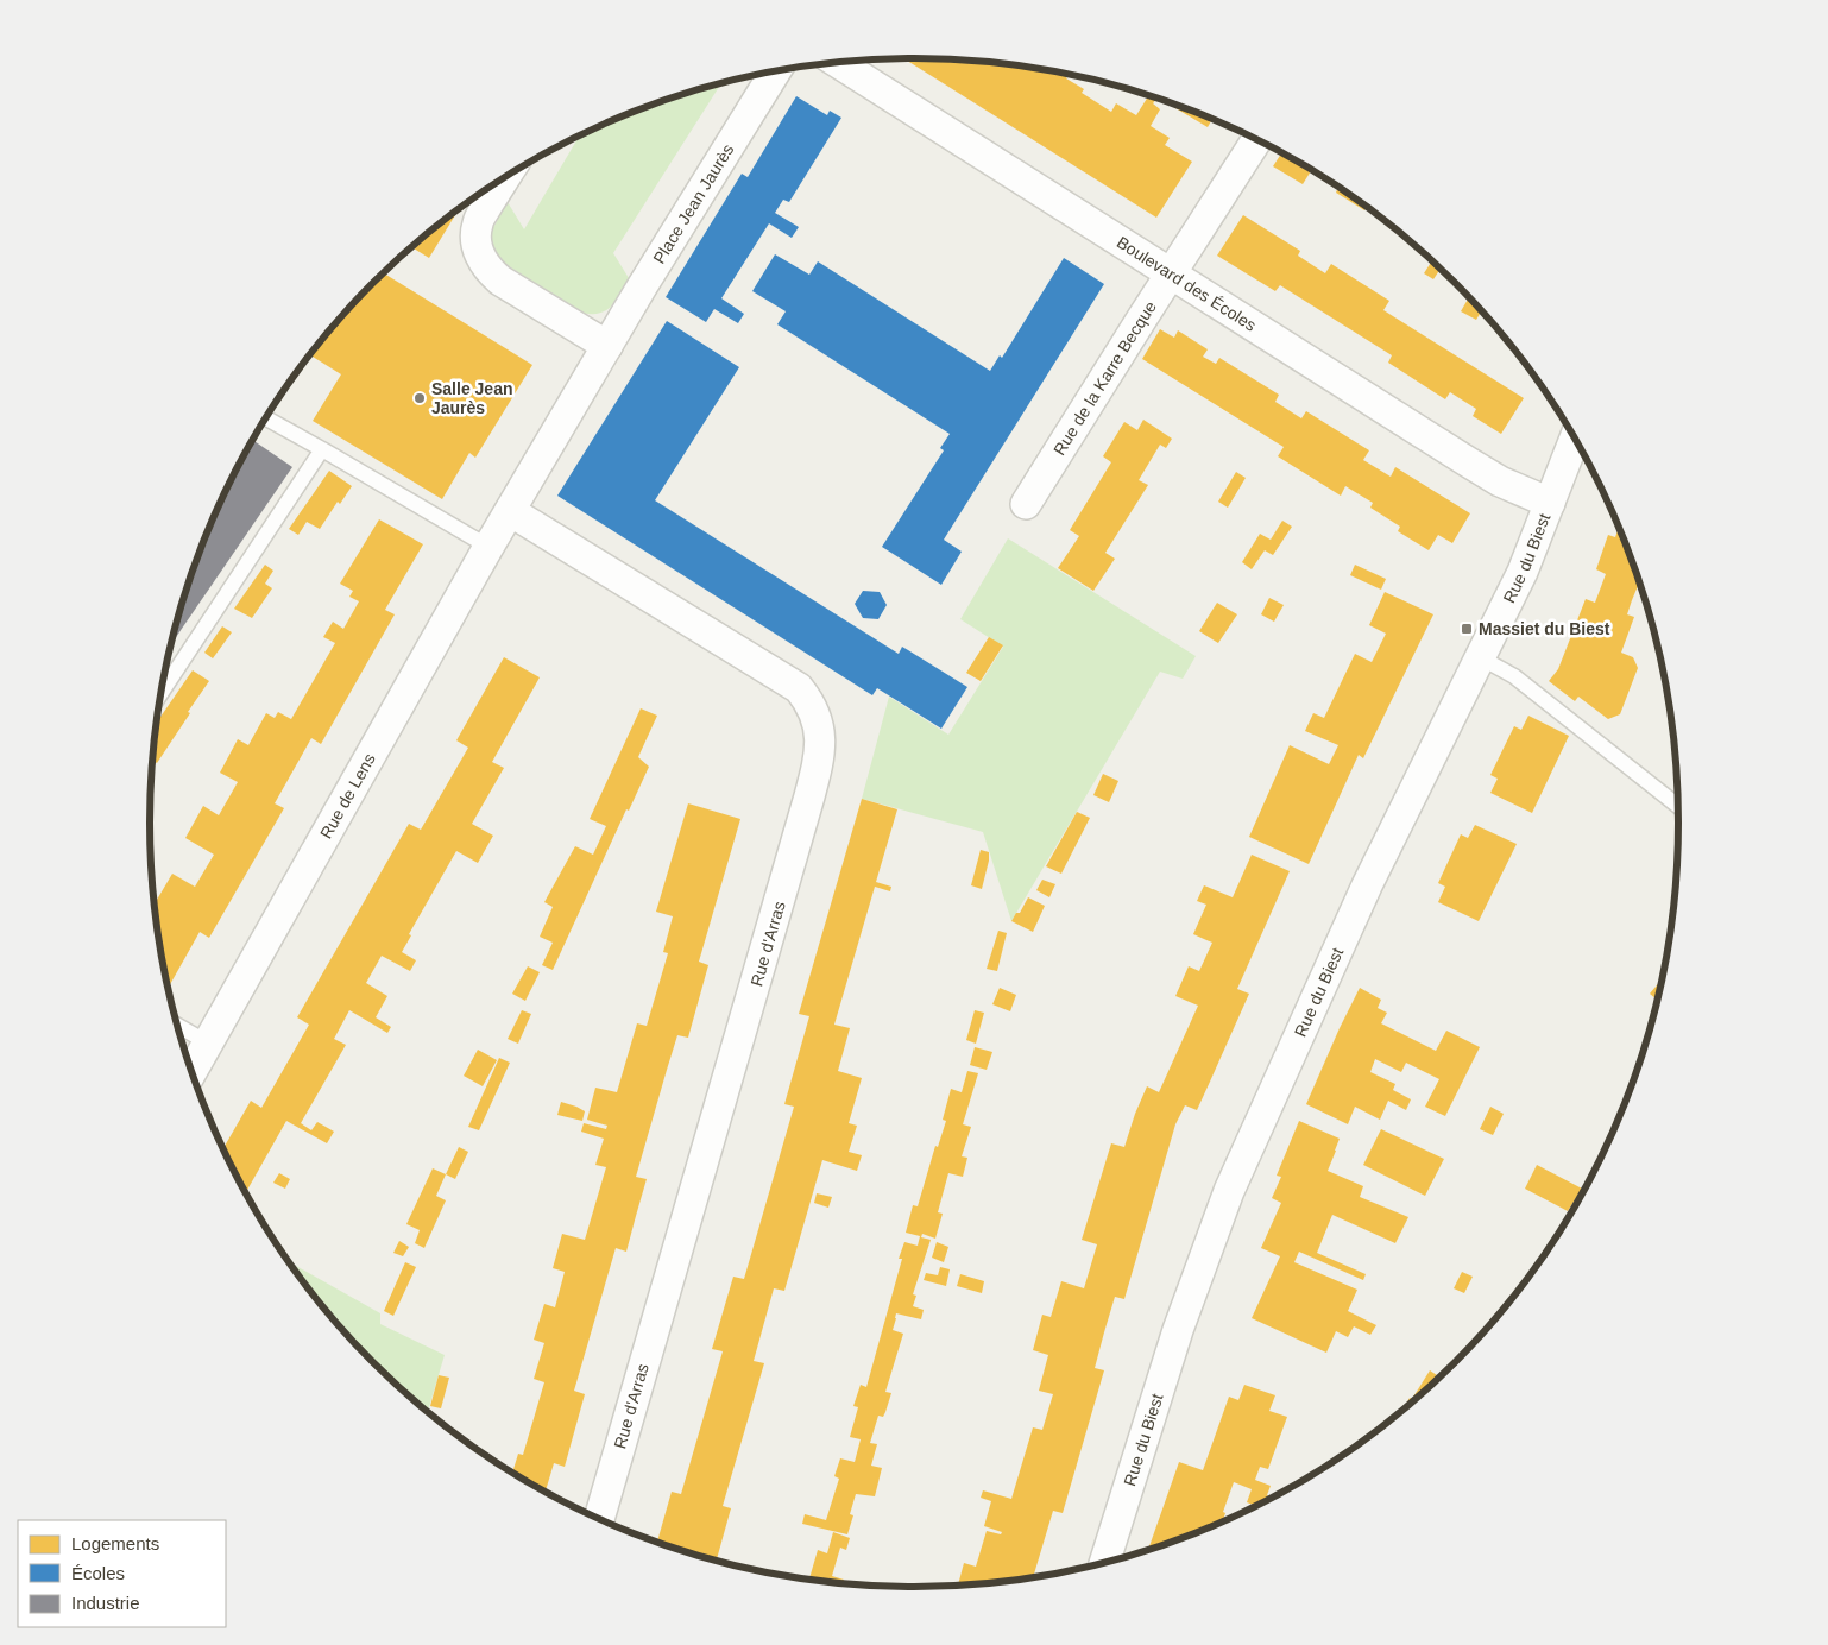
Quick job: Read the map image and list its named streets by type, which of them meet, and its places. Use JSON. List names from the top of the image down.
{
  "streets": {
    "street": [
      "Place Jean Jaurès",
      "Boulevard des Écoles",
      "Rue de la Karre Becque",
      "Rue du Biest",
      "Rue de Lens",
      "Rue d'Arras"
    ]
  },
  "crossings": [
    ["Place Jean Jaurès", "Rue de Lens"],
    ["Place Jean Jaurès", "Rue d'Arras"],
    ["Boulevard des Écoles", "Rue de la Karre Becque"],
    ["Boulevard des Écoles", "Rue du Biest"],
    ["Rue de Lens", "Rue d'Arras"]
  ],
  "places": {
    "other": ["Salle Jean Jaurès"],
    "transit": ["Massiet du Biest"]
  },
  "legend": ["Logements", "Écoles", "Industrie"]
}
